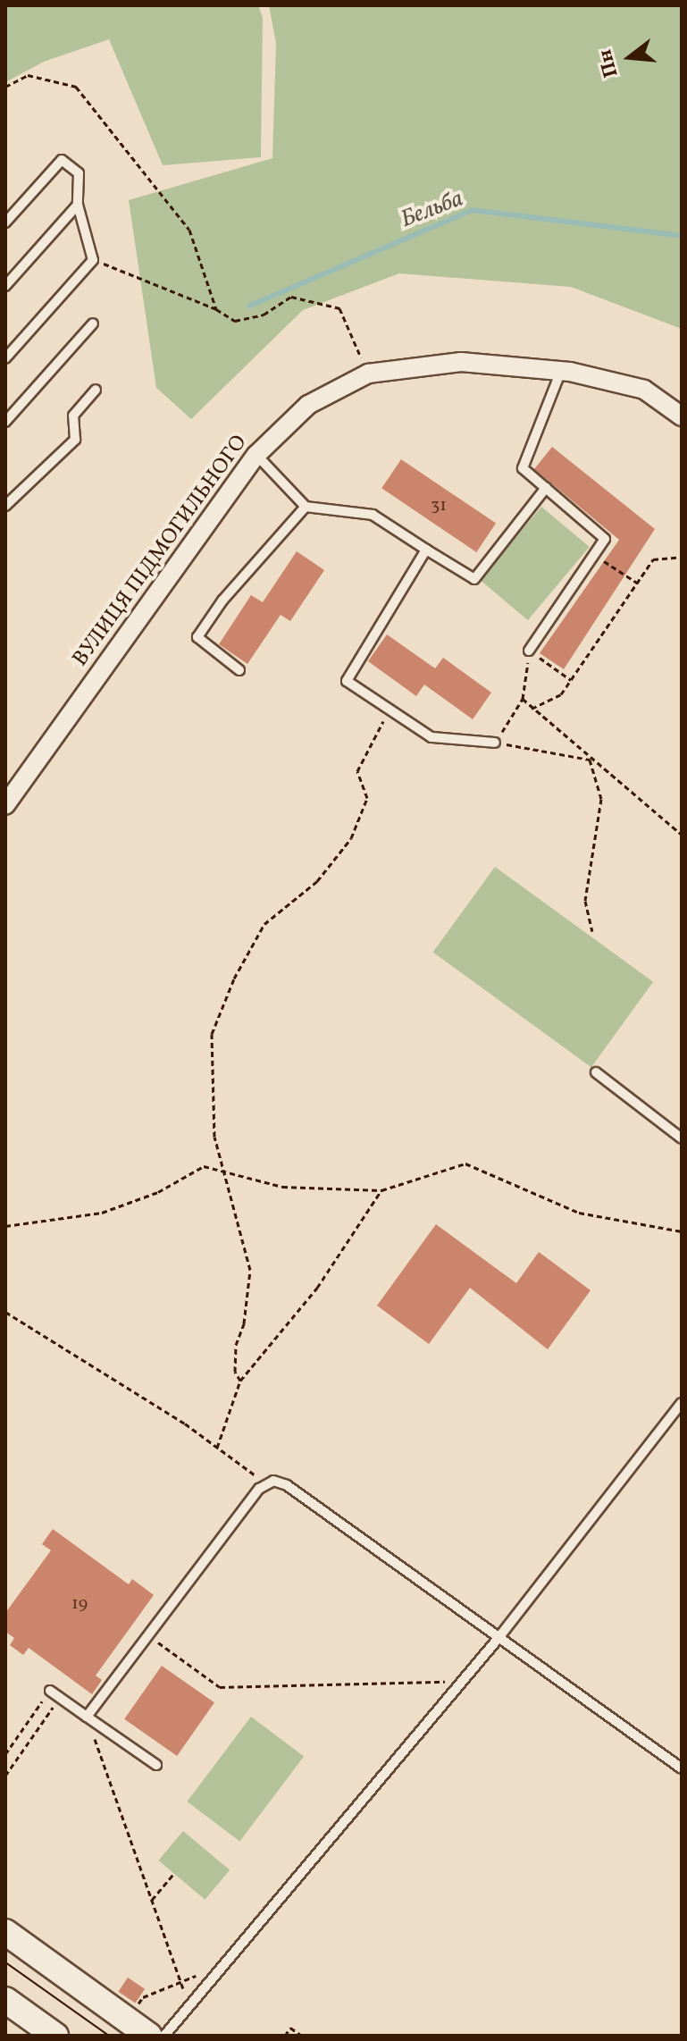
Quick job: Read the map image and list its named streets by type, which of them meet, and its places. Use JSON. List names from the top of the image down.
{
  "streets": {
    "street": ["ВУЛИЦЯ ПІДМОГИЛЬНОГО"]
  },
  "water": ["Бельба"],
  "house_numbers": ["31", "19"],
  "north": "left"
}
